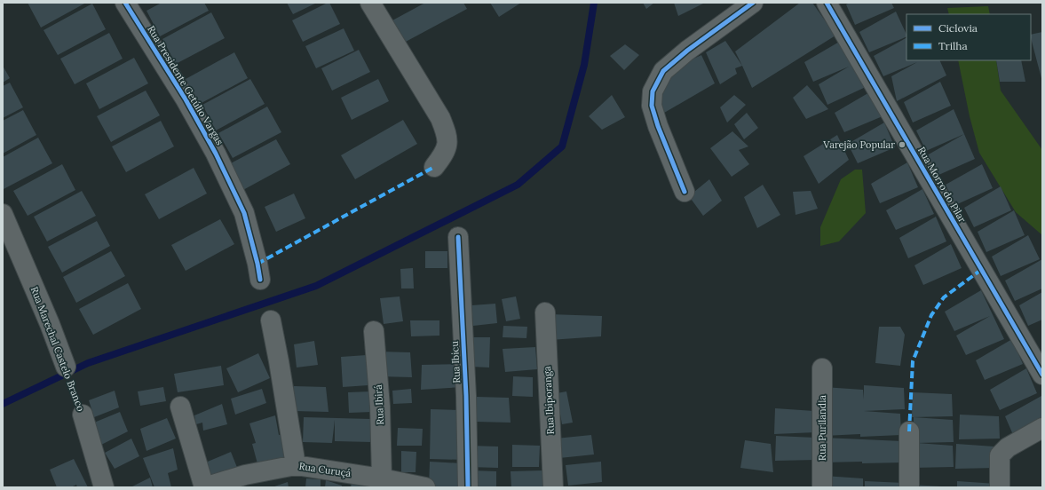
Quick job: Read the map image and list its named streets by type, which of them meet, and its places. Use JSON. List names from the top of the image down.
{
  "streets": {
    "street": [
      "Rua Presidente Getúlio Vargas",
      "Rua Morro do Pilar",
      "Rua Marechal Castelo Branco",
      "Rua Ibicu",
      "Rua Ibiporanga",
      "Rua Ibirá",
      "Rua Purilandia",
      "Rua Curuçá"
    ]
  },
  "crossings": [
    ["Rua Ibirá", "Rua Curuçá"]
  ],
  "places": ["Varejão Popular"],
  "legend": ["Ciclovia", "Trilha"]
}
